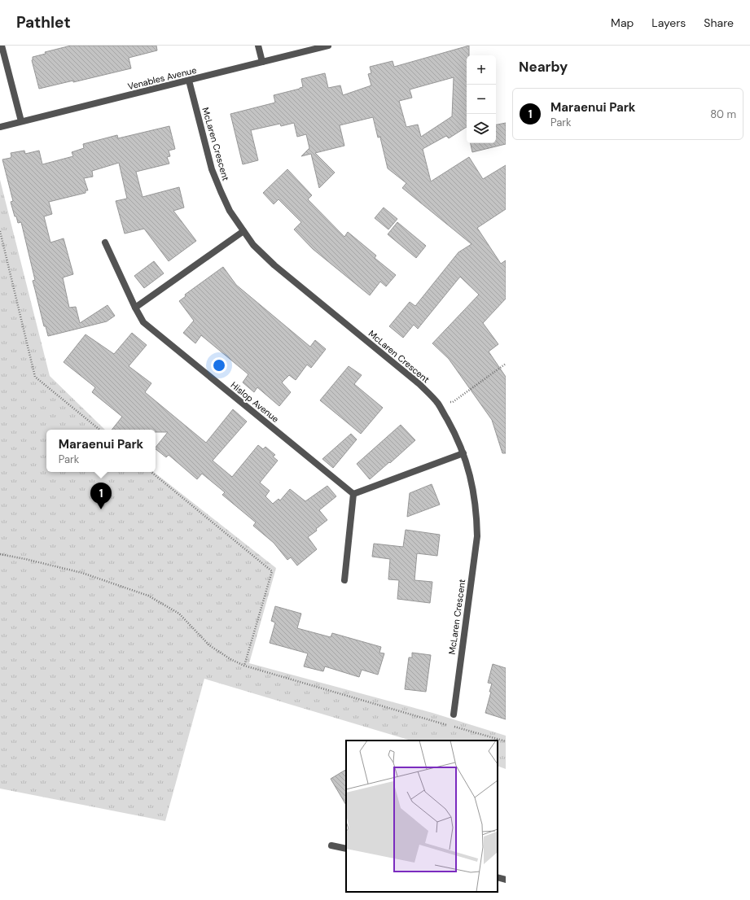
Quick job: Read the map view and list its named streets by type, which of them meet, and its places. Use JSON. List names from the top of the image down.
{
  "streets": {
    "street": ["Venables Avenue", "McLaren Crescent", "Hislop Avenue"]
  },
  "crossings": [
    ["Venables Avenue", "McLaren Crescent"]
  ],
  "page": {
    "header": "Pathlet",
    "nav": ["Map", "Layers", "Share"],
    "heading": "Nearby",
    "map_buttons": ["+", "−"],
    "list": [
      {
        "mark": "1",
        "name": "Maraenui Park",
        "note": "Park",
        "value": "80 m"
      }
    ],
    "popup": ["Maraenui Park", "Park"],
    "pins": "1"
  }
}
